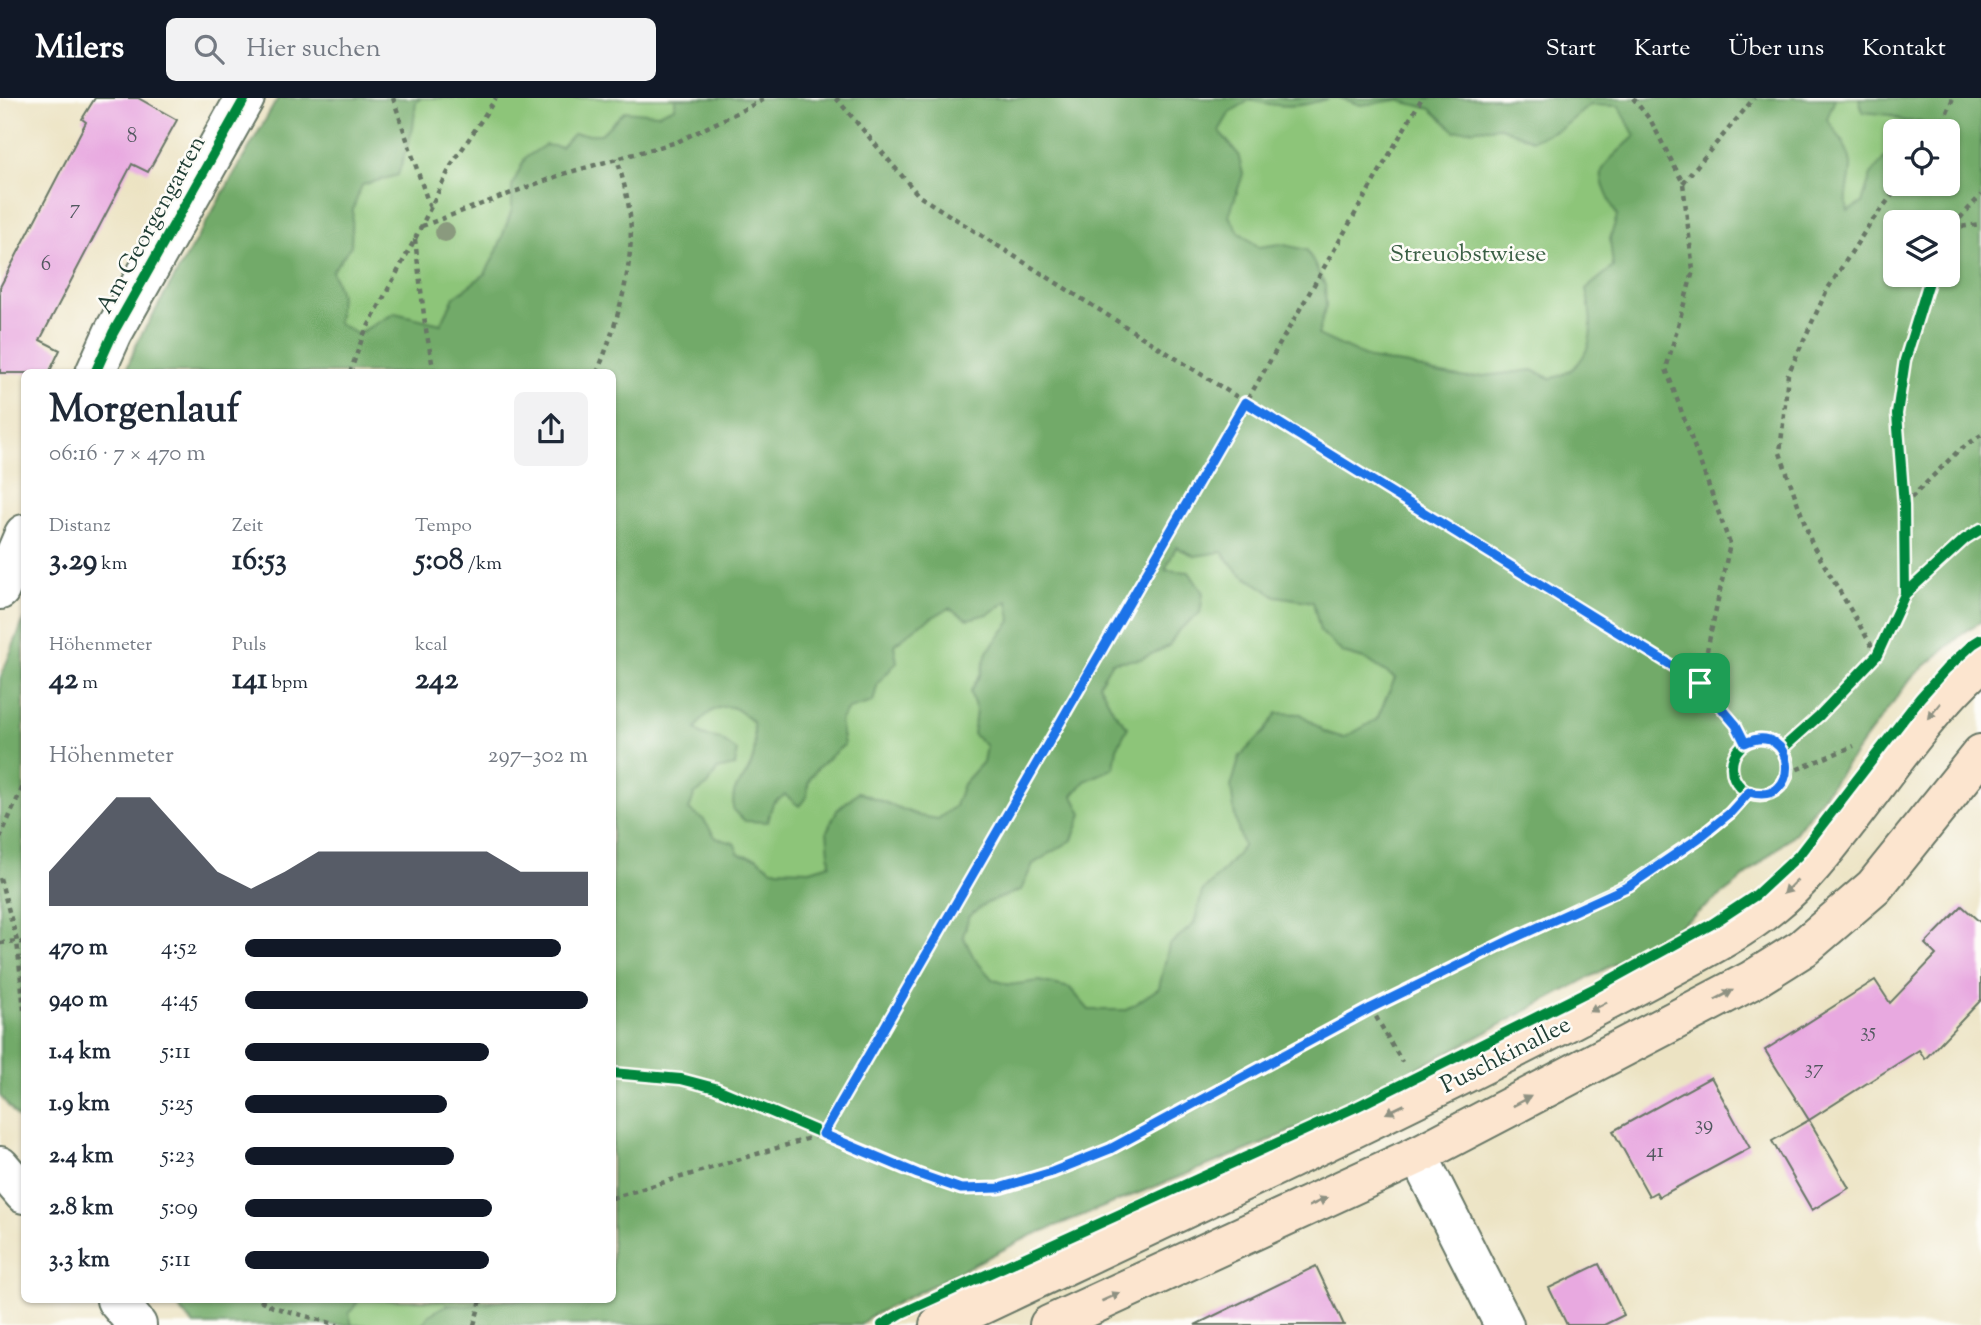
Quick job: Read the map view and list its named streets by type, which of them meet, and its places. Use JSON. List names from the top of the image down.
{
  "streets": {
    "main road": ["Puschkinallee"],
    "street": ["Am Georgengarten"]
  },
  "parks": ["Streuobstwiese"],
  "house_numbers": [
    "8",
    "7",
    "6",
    "35",
    "37",
    "39",
    "41"
  ],
  "page": {
    "header": "Milers",
    "search": "Hier suchen",
    "nav": [
      "Start",
      "Karte",
      "Über uns",
      "Kontakt"
    ],
    "heading": ["Morgenlauf", "06:16 · 7 × 470 m"],
    "stats": [
      ["Distanz", "3.29 km"],
      ["Zeit", "16:53"],
      ["Tempo", "5:08 /km"],
      ["Höhenmeter", "42 m"],
      ["Puls", "141 bpm"],
      ["kcal", "242"]
    ],
    "chart": ["Höhenmeter", "297–302 m"],
    "list": [
      {
        "name": "470 m",
        "note": "4:52"
      },
      {
        "name": "940 m",
        "note": "4:45"
      },
      {
        "name": "1.4 km",
        "note": "5:11"
      },
      {
        "name": "1.9 km",
        "note": "5:25"
      },
      {
        "name": "2.4 km",
        "note": "5:23"
      },
      {
        "name": "2.8 km",
        "note": "5:09"
      },
      {
        "name": "3.3 km",
        "note": "5:11"
      }
    ]
  }
}
